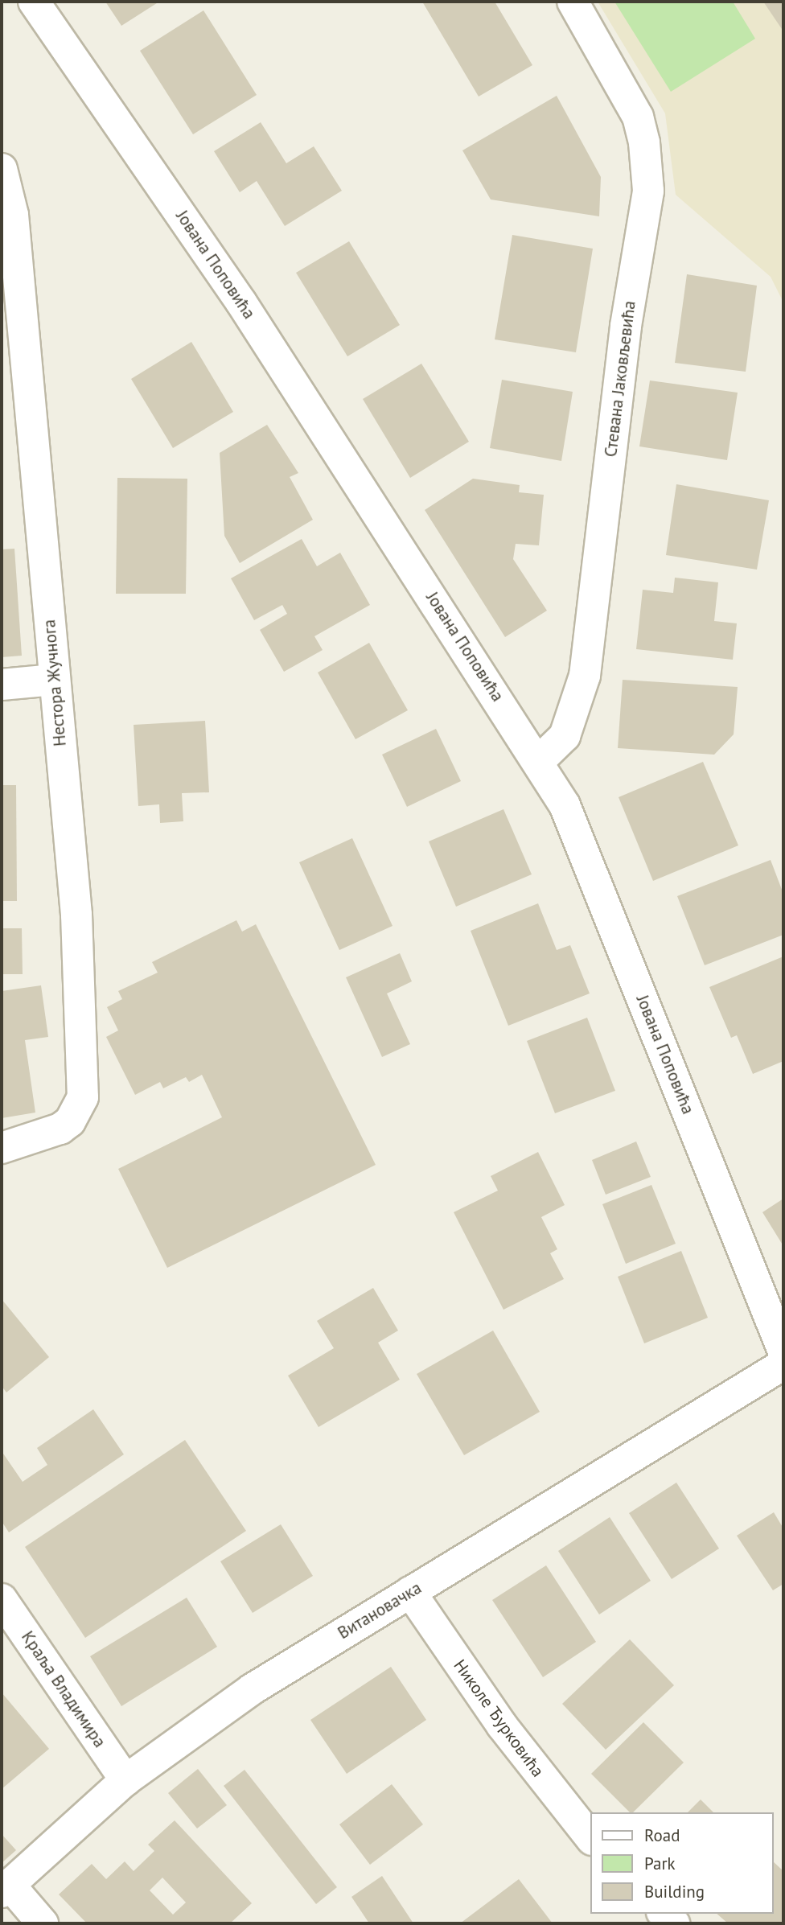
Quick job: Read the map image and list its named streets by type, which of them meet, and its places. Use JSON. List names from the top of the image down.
{
  "streets": {
    "street": [
      "Јована Поповића",
      "Стевана Јаковљевића",
      "Нестора Жучнога",
      "Витановачка",
      "Краља Владимира",
      "Николе Ђурковића"
    ]
  },
  "crossings": [
    ["Јована Поповића", "Стевана Јаковљевића"],
    ["Витановачка", "Краља Владимира"],
    ["Витановачка", "Николе Ђурковића"]
  ],
  "legend": ["Road", "Park", "Building"]
}
